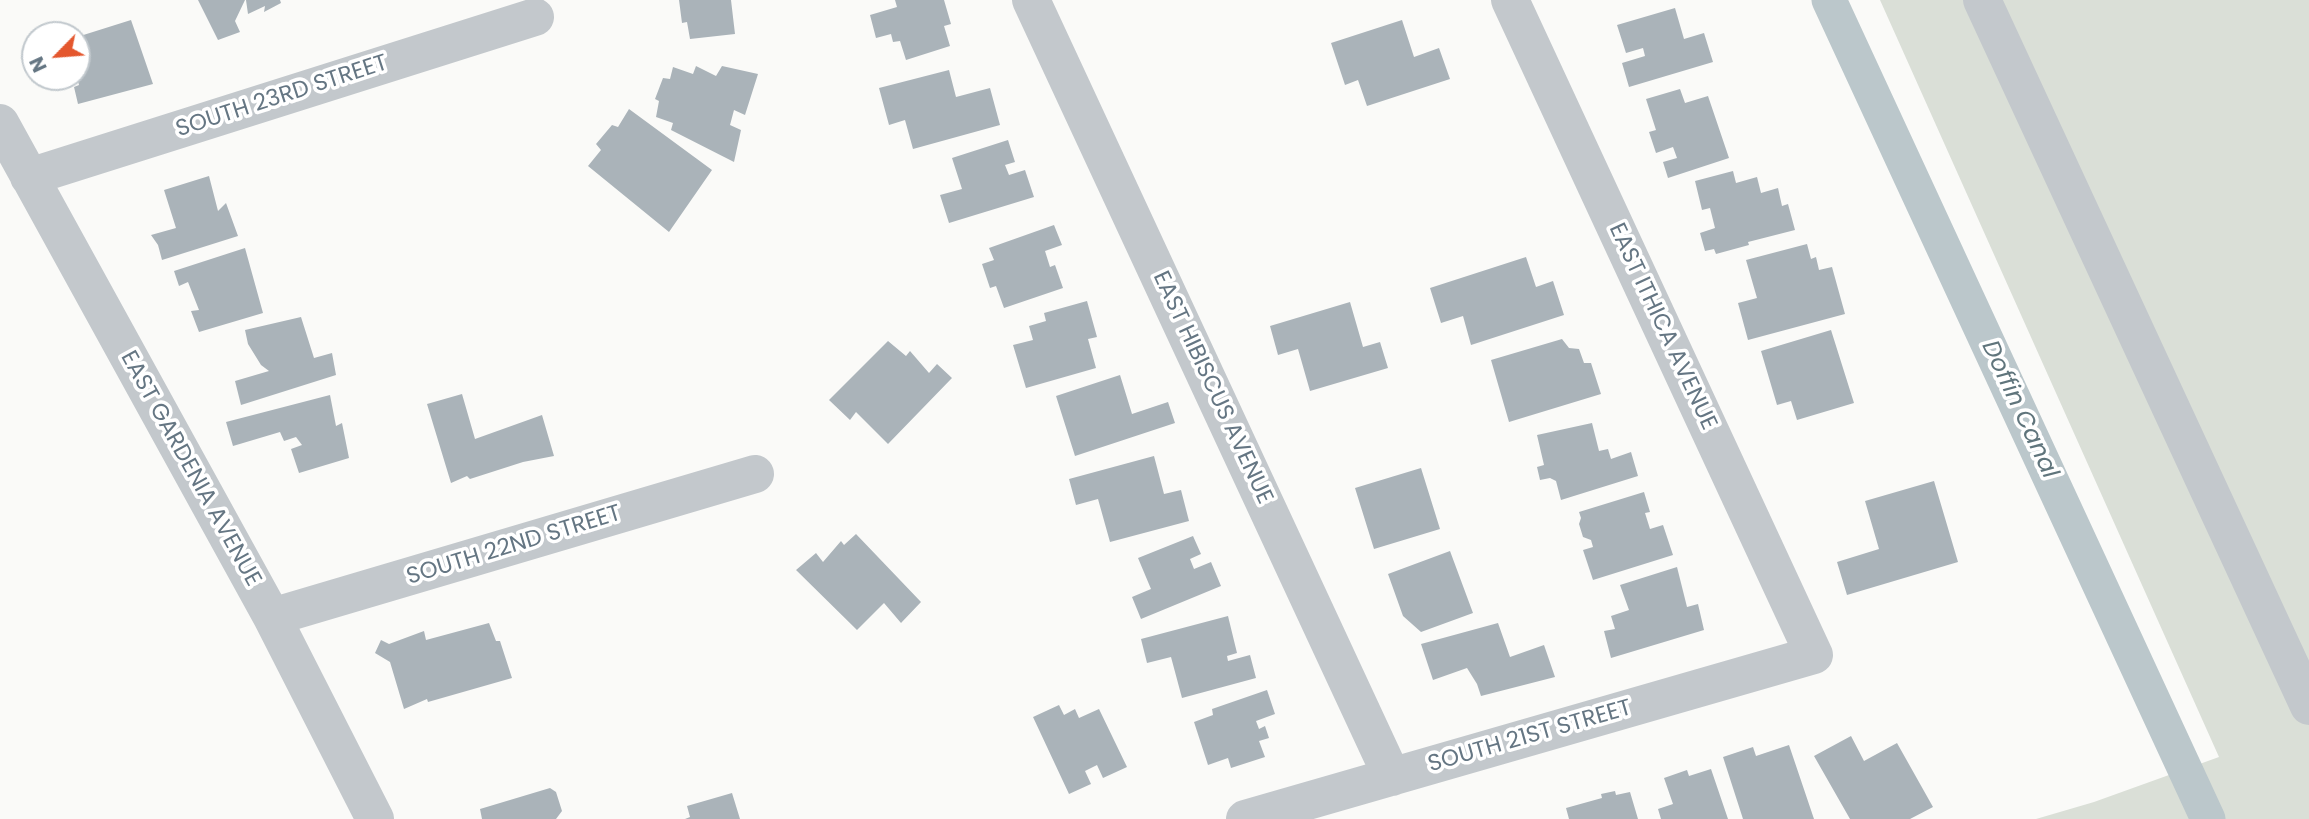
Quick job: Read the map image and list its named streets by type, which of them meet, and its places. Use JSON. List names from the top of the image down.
{
  "streets": {
    "street": [
      "SOUTH 23RD STREET",
      "EAST ITHICA AVENUE",
      "EAST HIBISCUS AVENUE",
      "EAST GARDENIA AVENUE",
      "SOUTH 22ND STREET",
      "SOUTH 21ST STREET"
    ]
  },
  "crossings": [
    ["SOUTH 23RD STREET", "EAST GARDENIA AVENUE"],
    ["EAST ITHICA AVENUE", "SOUTH 21ST STREET"],
    ["EAST HIBISCUS AVENUE", "SOUTH 21ST STREET"],
    ["EAST GARDENIA AVENUE", "SOUTH 22ND STREET"]
  ],
  "water": ["Doffin Canal"],
  "north": "bottom left"
}
